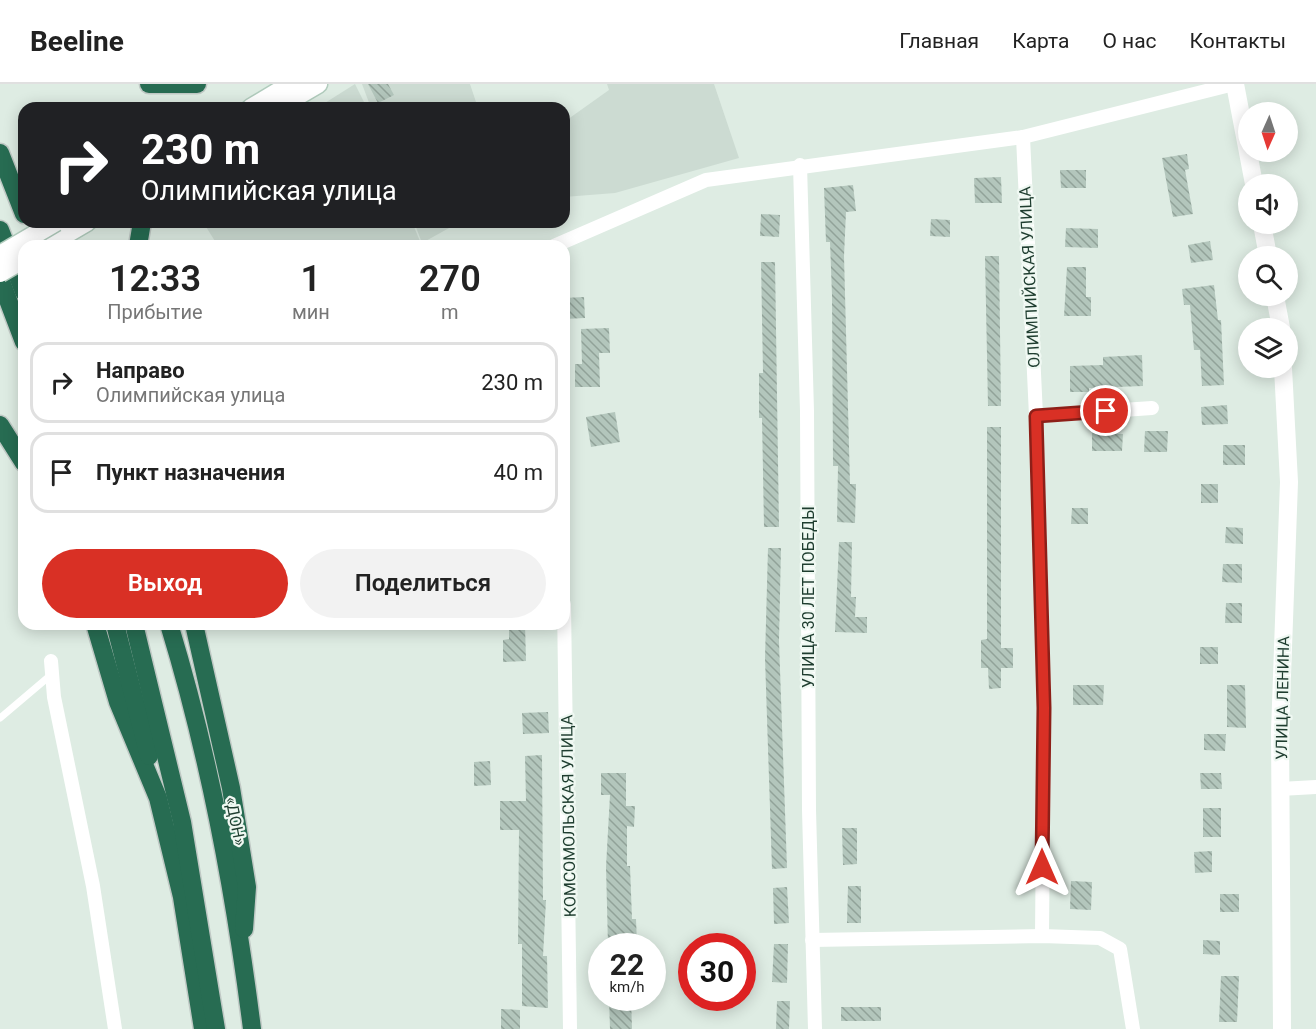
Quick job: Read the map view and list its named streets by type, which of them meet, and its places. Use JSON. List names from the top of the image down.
{
  "streets": {
    "highway": ["«ДОН»"],
    "street": [
      "ОЛИМПИЙСКАЯ УЛИЦА",
      "УЛИЦА 30 ЛЕТ ПОБЕДЫ",
      "УЛИЦА ЛЕНИНА",
      "КОМСОМОЛЬСКАЯ УЛИЦА"
    ]
  },
  "north": "bottom",
  "page": {
    "header": "Beeline",
    "nav": [
      "Главная",
      "Карта",
      "О нас",
      "Контакты"
    ],
    "turn": ["230 m", "Олимпийская улица"],
    "eta": [
      "12:33",
      "Прибытие",
      "1",
      "мин",
      "270",
      "m"
    ],
    "list": [
      {
        "name": "Направо",
        "note": "Олимпийская улица",
        "value": "230 m"
      },
      {
        "name": "Пункт назначения",
        "value": "40 m"
      }
    ],
    "buttons": ["Выход", "Поделиться"],
    "speed": "22 km/h",
    "limit": "30"
  }
}
